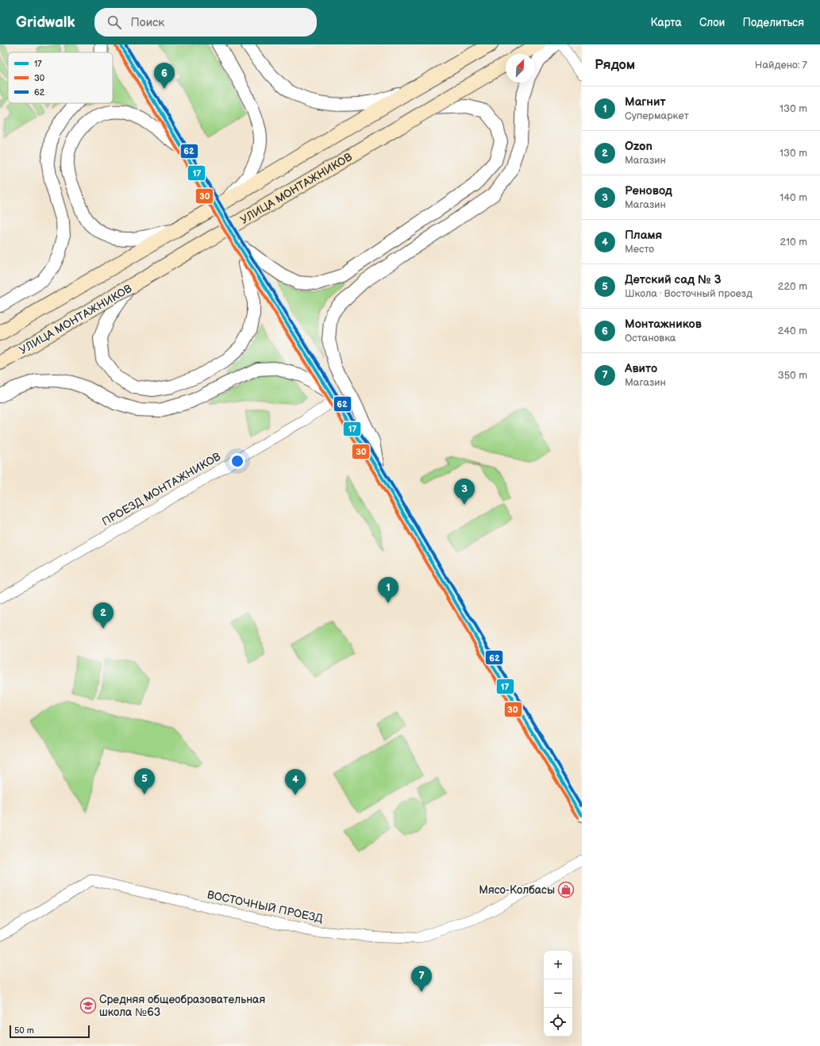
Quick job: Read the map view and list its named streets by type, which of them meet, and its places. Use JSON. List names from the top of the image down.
{
  "streets": {
    "main road": ["УЛИЦА МОНТАЖНИКОВ"],
    "street": ["ПРОЕЗД МОНТАЖНИКОВ", "ВОСТОЧНЫЙ ПРОЕЗД"]
  },
  "places": {
    "shop": ["Мясо-Колбасы"],
    "school or university": ["Средняя общеобразовательная школа №63"]
  },
  "lines": ["transit line 17", "transit line 62", "transit line 30"],
  "legend": ["17", "30", "62"],
  "scale_bar": "50 m",
  "north": "top right",
  "page": {
    "header": "Gridwalk",
    "search": "Поиск",
    "nav": ["Карта", "Слои", "Поделиться"],
    "heading": ["Рядом", "Найдено: 7"],
    "pins": [
      "6",
      "3",
      "1",
      "2",
      "5",
      "4",
      "7"
    ],
    "list": [
      {
        "mark": "1",
        "name": "Магнит",
        "note": "Супермаркет",
        "value": "130 m"
      },
      {
        "mark": "2",
        "name": "Ozon",
        "note": "Магазин",
        "value": "130 m"
      },
      {
        "mark": "3",
        "name": "Реновод",
        "note": "Магазин",
        "value": "140 m"
      },
      {
        "mark": "4",
        "name": "Пламя",
        "note": "Место",
        "value": "210 m"
      },
      {
        "mark": "5",
        "name": "Детский сад № 3",
        "note": "Школа · Восточный проезд",
        "value": "220 m"
      },
      {
        "mark": "6",
        "name": "Монтажников",
        "note": "Остановка",
        "value": "240 m"
      },
      {
        "mark": "7",
        "name": "Авито",
        "note": "Магазин",
        "value": "350 m"
      }
    ],
    "map_buttons": ["+", "−"],
    "scale": "50 m"
  }
}
